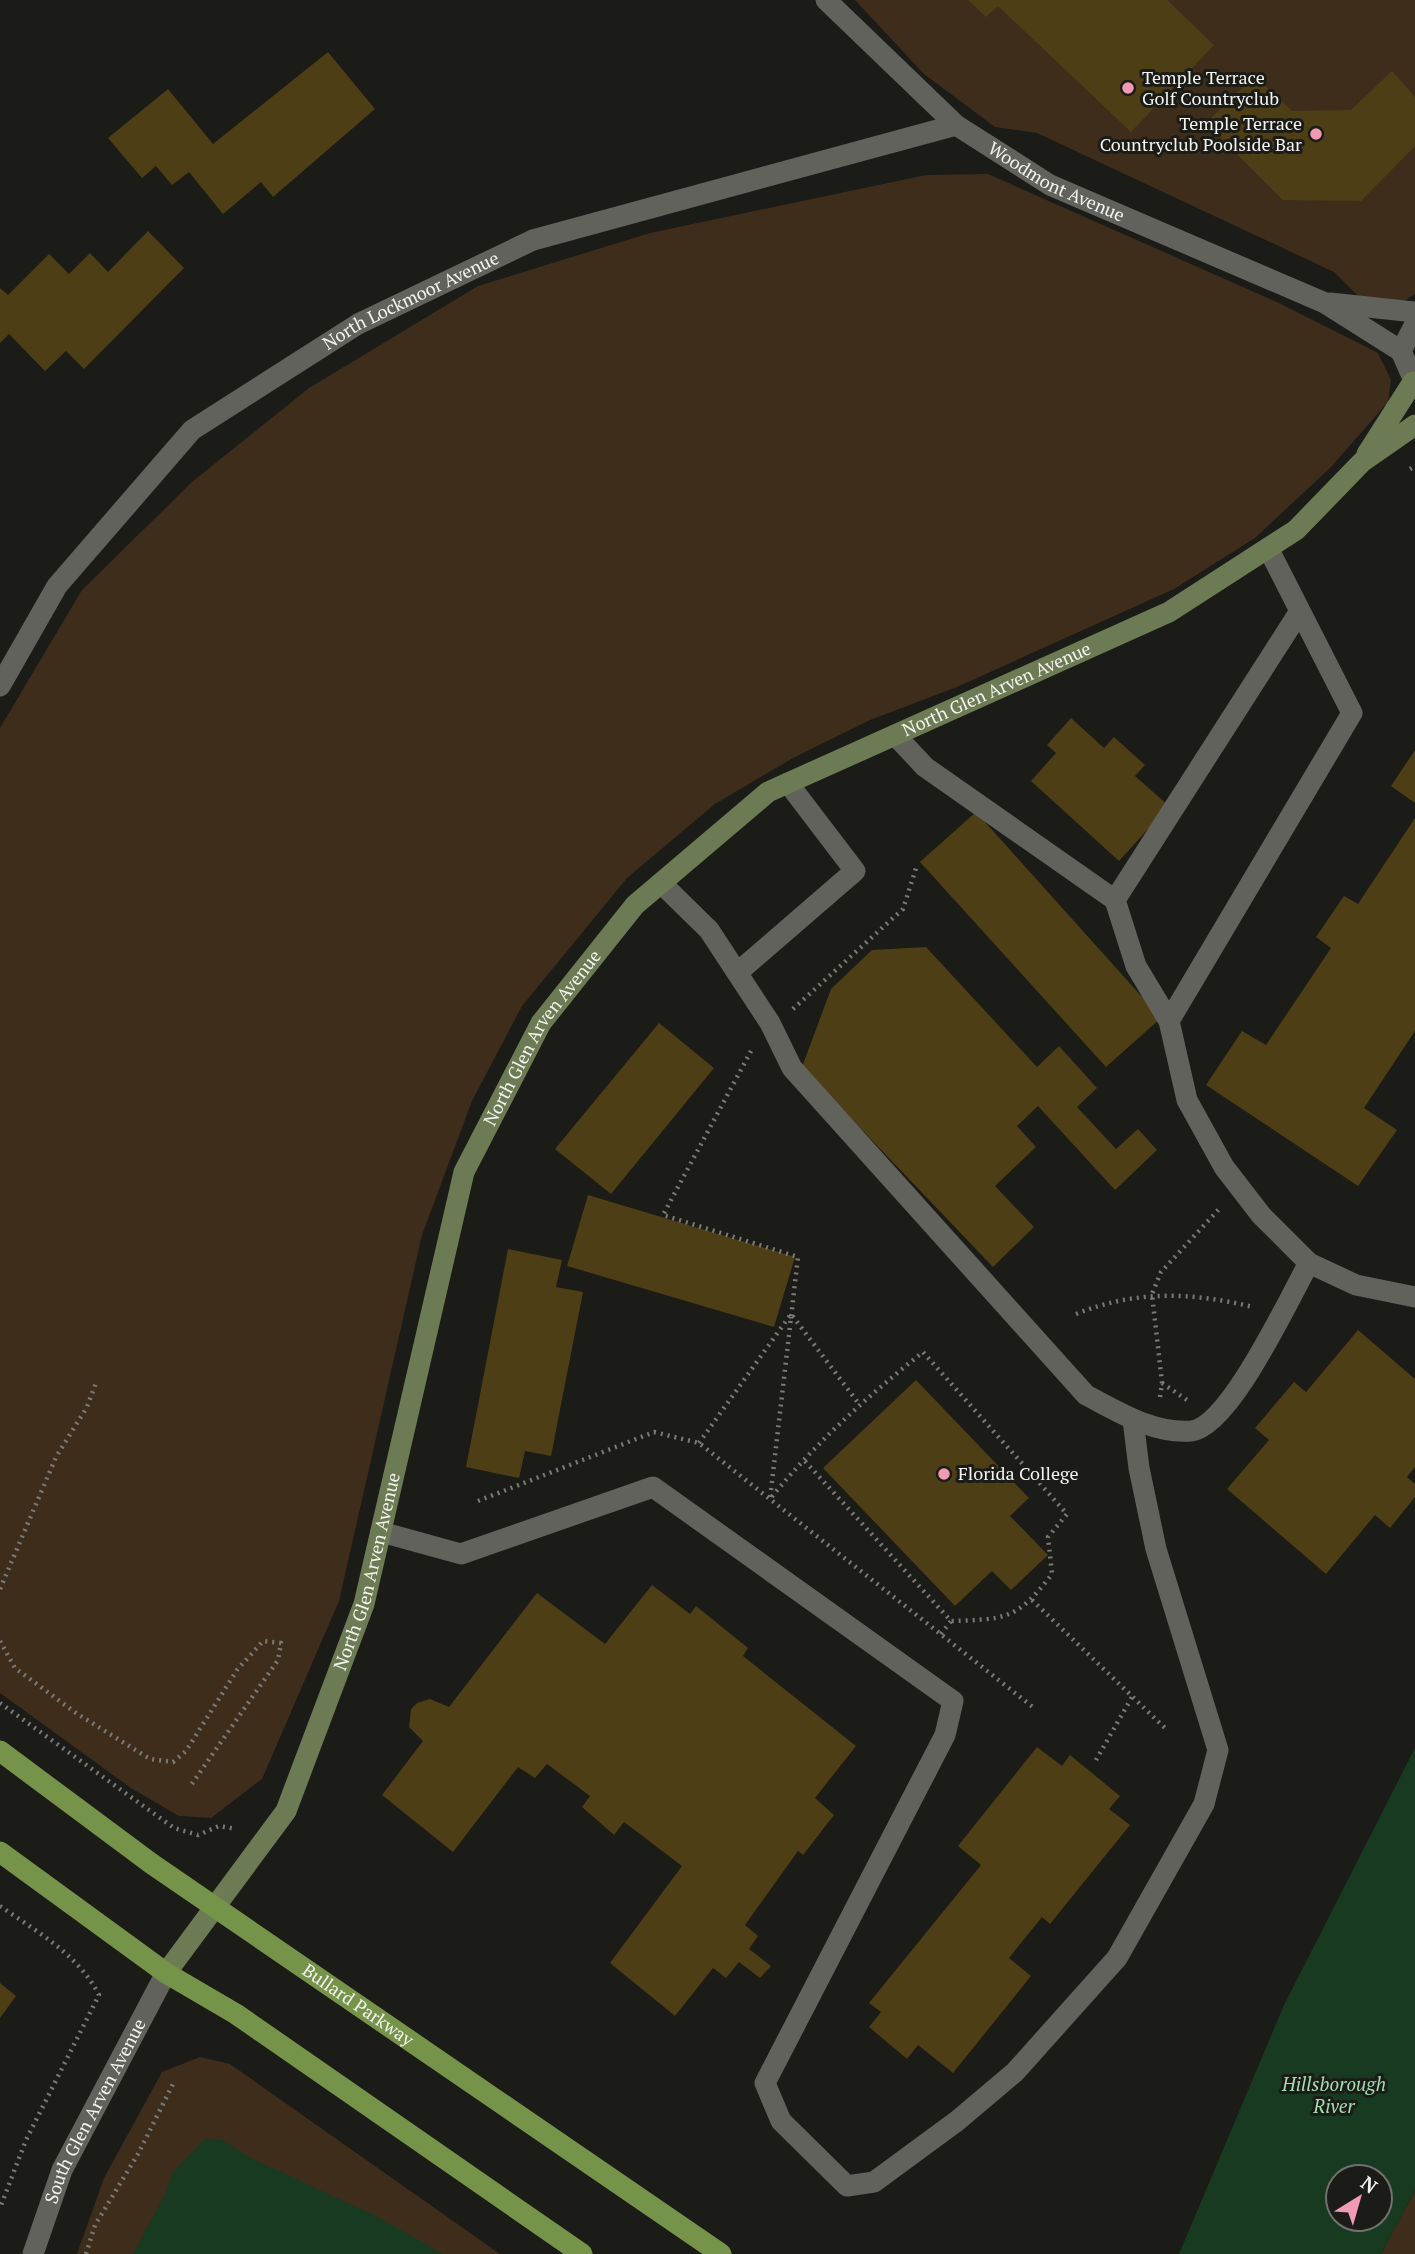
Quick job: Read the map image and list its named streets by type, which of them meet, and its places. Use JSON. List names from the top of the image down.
{
  "streets": {
    "main road": ["Bullard Parkway"],
    "street": [
      "Woodmont Avenue",
      "North Lockmoor Avenue",
      "North Glen Arven Avenue",
      "South Glen Arven Avenue"
    ]
  },
  "crossings": [
    ["Woodmont Avenue", "North Lockmoor Avenue"],
    ["North Glen Arven Avenue", "Bullard Parkway"],
    ["North Glen Arven Avenue", "South Glen Arven Avenue"]
  ],
  "water": ["Hillsborough River"],
  "places": ["Temple Terrace Golf Countryclub", "Temple Terrace Countryclub Poolside Bar", "Florida College"],
  "north": "top right"
}
